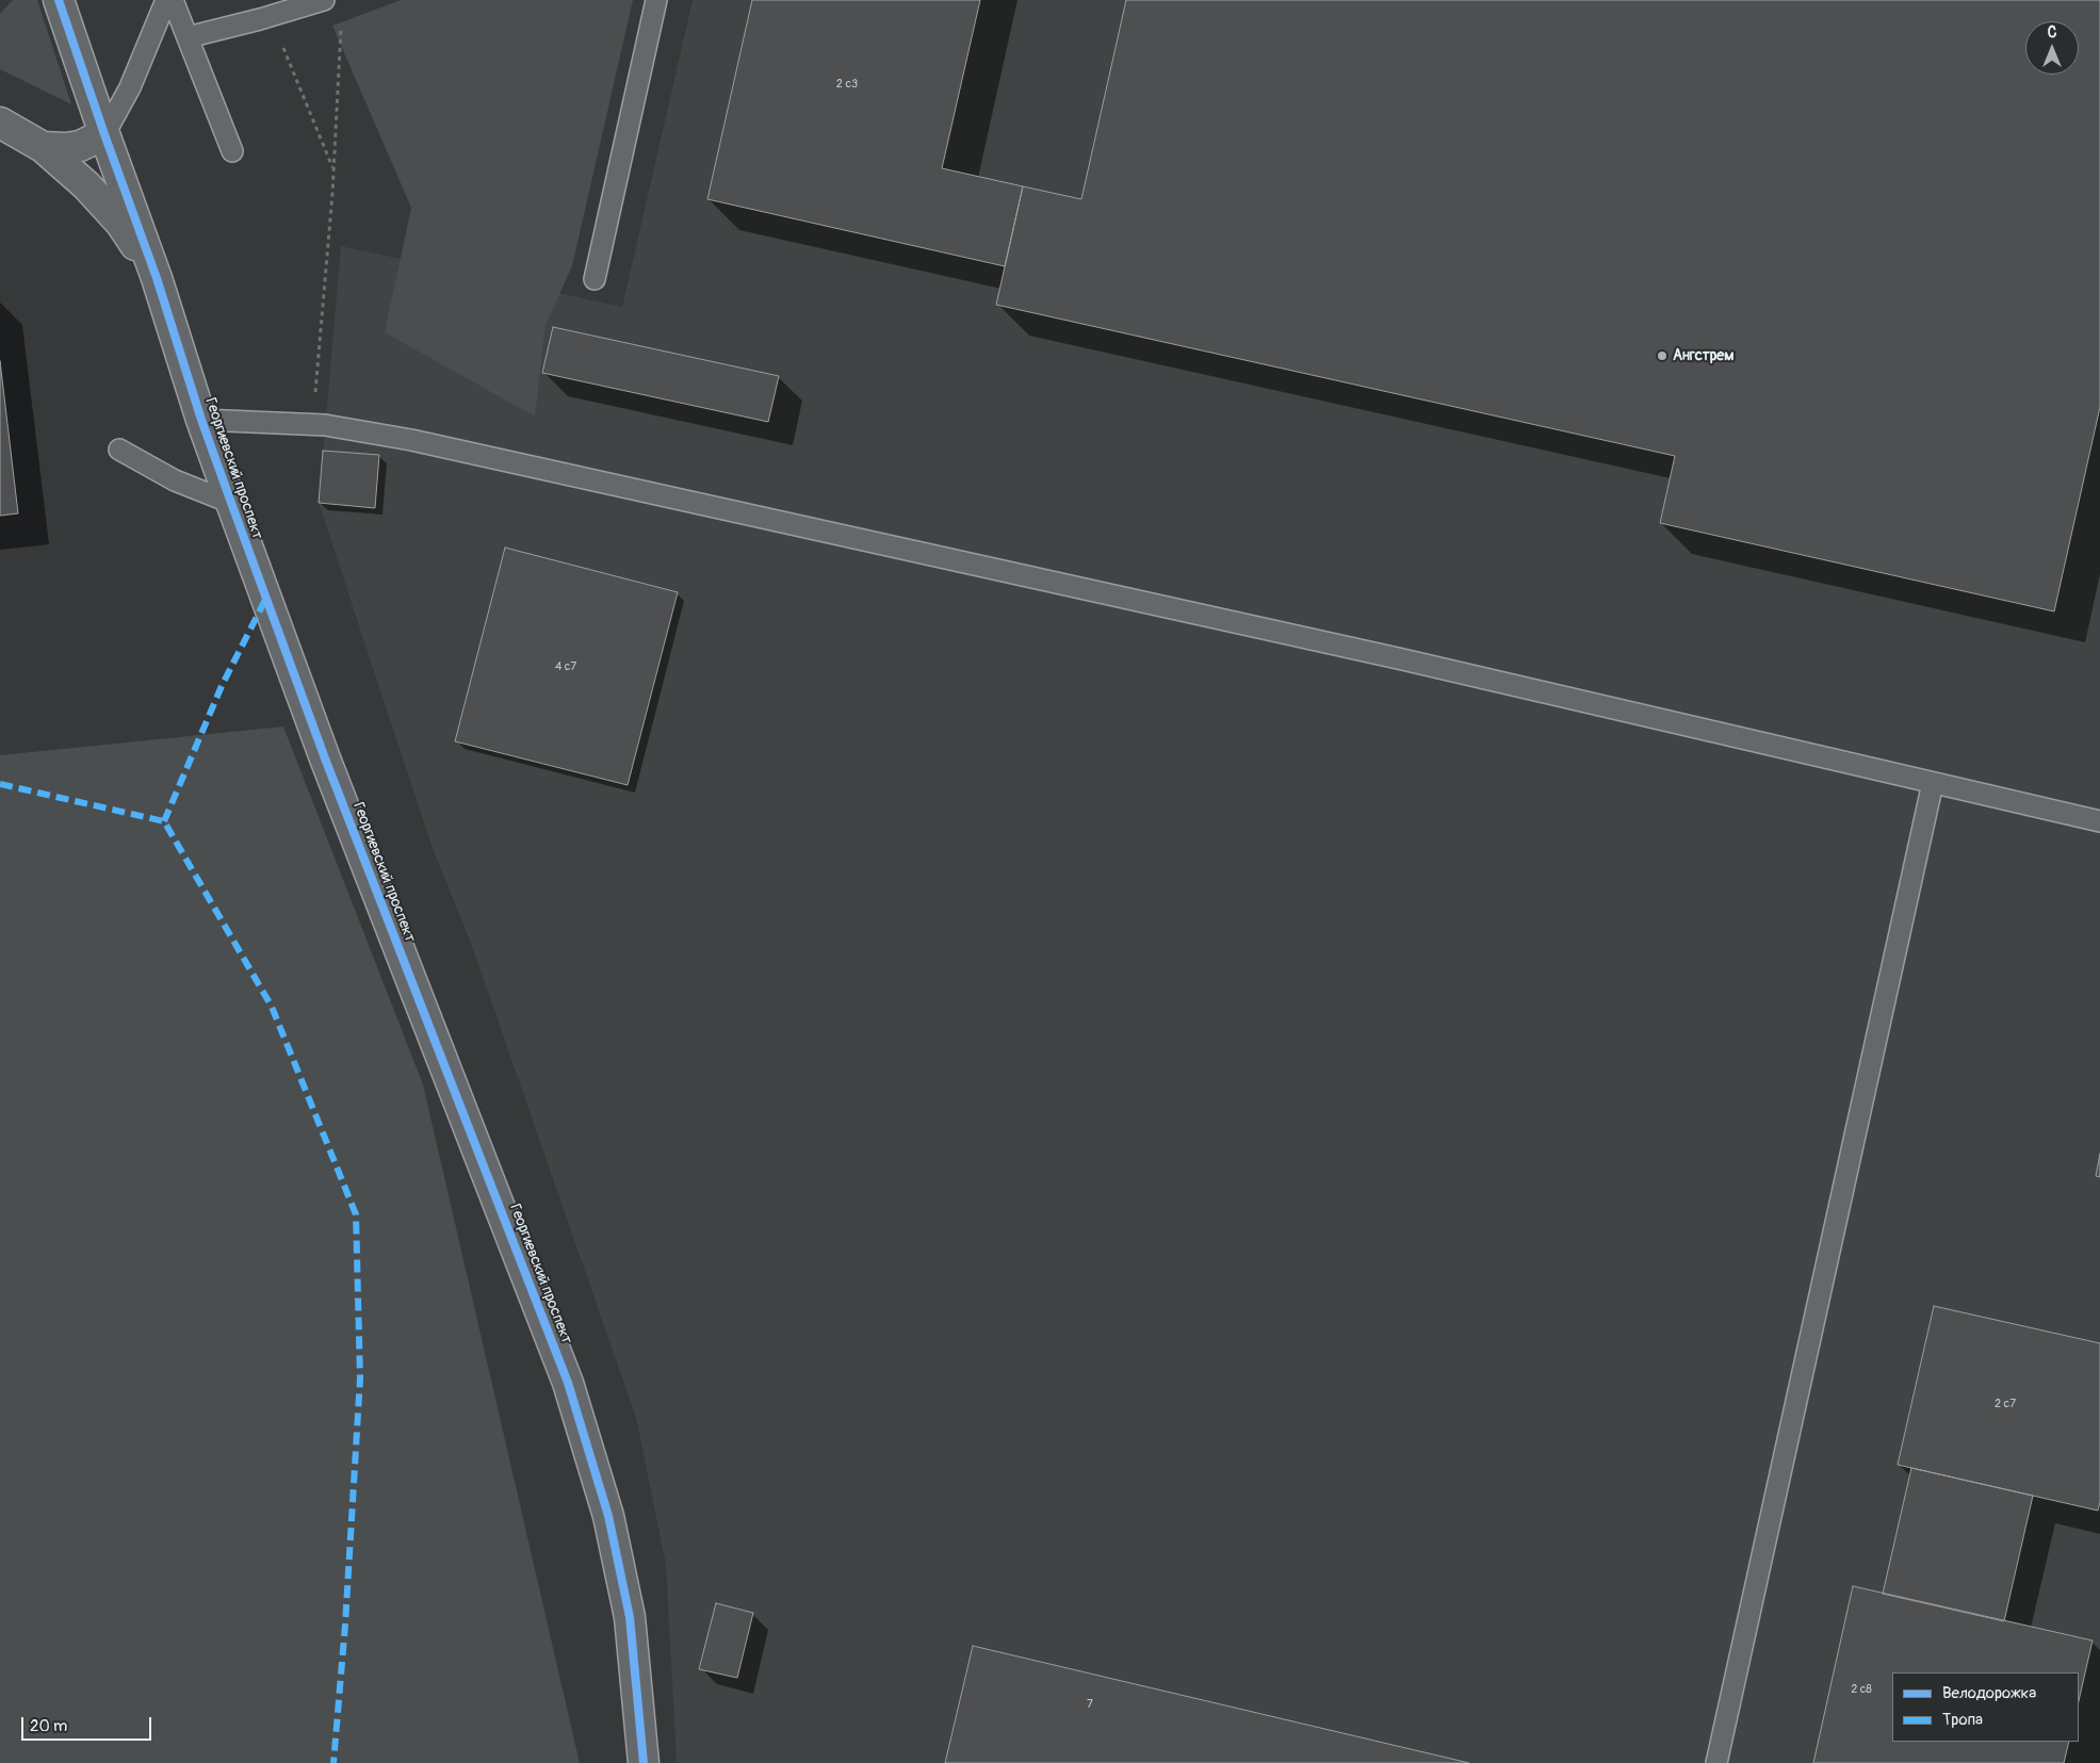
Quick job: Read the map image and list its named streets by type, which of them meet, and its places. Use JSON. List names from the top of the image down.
{
  "streets": {
    "street": ["Георгиевский проспект"]
  },
  "places": ["Ангстрем"],
  "house_numbers": [
    "2 с3",
    "4 с7",
    "2 с7",
    "2 с8",
    "7"
  ],
  "legend": ["Велодорожка", "Тропа"],
  "scale_bar": "20 m",
  "north": "top"
}
